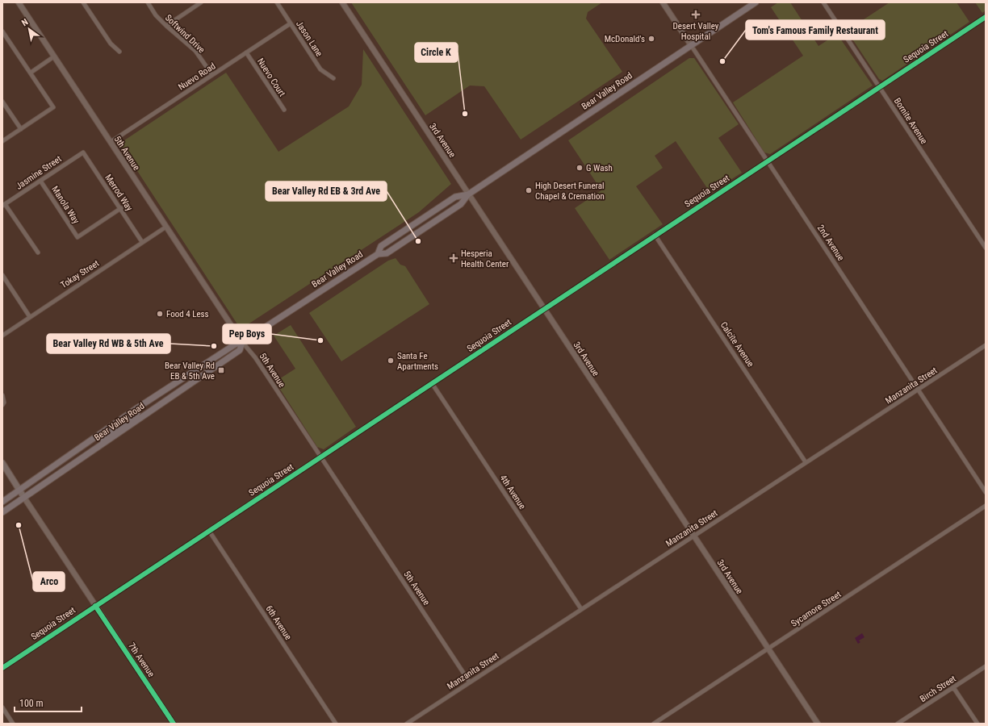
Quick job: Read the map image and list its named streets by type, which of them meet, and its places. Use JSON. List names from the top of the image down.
{
  "streets": {
    "main road": ["Bear Valley Road", "7th Avenue"],
    "street": [
      "Softwind Drive",
      "Jason Lane",
      "Sequoia Street",
      "Nuevo Road",
      "Nuevo Court",
      "Bornite Avenue",
      "3rd Avenue",
      "5th Avenue",
      "Jasmine Street",
      "Merrod Way",
      "Manola Way",
      "2nd Avenue",
      "Tokay Street",
      "Calcite Avenue",
      "Manzanita Street",
      "4th Avenue",
      "Sycamore Street",
      "6th Avenue",
      "Birch Street"
    ]
  },
  "crossings": [
    ["Softwind Drive", "Nuevo Road"],
    ["Jason Lane", "Nuevo Road"],
    ["Sequoia Street", "Bornite Avenue"],
    ["Sequoia Street", "3rd Avenue"],
    ["Sequoia Street", "5th Avenue"],
    ["Sequoia Street", "2nd Avenue"],
    ["Sequoia Street", "Calcite Avenue"],
    ["Sequoia Street", "4th Avenue"],
    ["Sequoia Street", "6th Avenue"],
    ["Sequoia Street", "7th Avenue"],
    ["Nuevo Road", "Nuevo Court"],
    ["Nuevo Road", "5th Avenue"],
    ["Bear Valley Road", "3rd Avenue"],
    ["Bear Valley Road", "5th Avenue"],
    ["Bear Valley Road", "2nd Avenue"],
    ["Bear Valley Road", "7th Avenue"],
    ["3rd Avenue", "Manzanita Street"],
    ["3rd Avenue", "Sycamore Street"],
    ["5th Avenue", "Tokay Street"],
    ["5th Avenue", "Manzanita Street"],
    ["Jasmine Street", "Merrod Way"],
    ["Jasmine Street", "Manola Way"],
    ["Merrod Way", "Manola Way"],
    ["Merrod Way", "Tokay Street"],
    ["2nd Avenue", "Manzanita Street"],
    ["Calcite Avenue", "Manzanita Street"],
    ["Manzanita Street", "4th Avenue"]
  ],
  "places": {
    "health": ["Desert Valley Hospital", "Hesperia Health Center"],
    "other": [
      "McDonald's",
      "Tom's Famous Family Restaurant",
      "Circle K",
      "G Wash",
      "High Desert Funeral Chapel & Cremation",
      "Bear Valley Rd EB & 3rd Ave",
      "Food 4 Less",
      "Pep Boys",
      "Bear Valley Rd WB & 5th Ave",
      "Santa Fe Apartments",
      "Arco"
    ],
    "transit": ["Bear Valley Rd EB & 5th Ave"]
  },
  "scale_bar": "100 m",
  "north": "top left"
}
